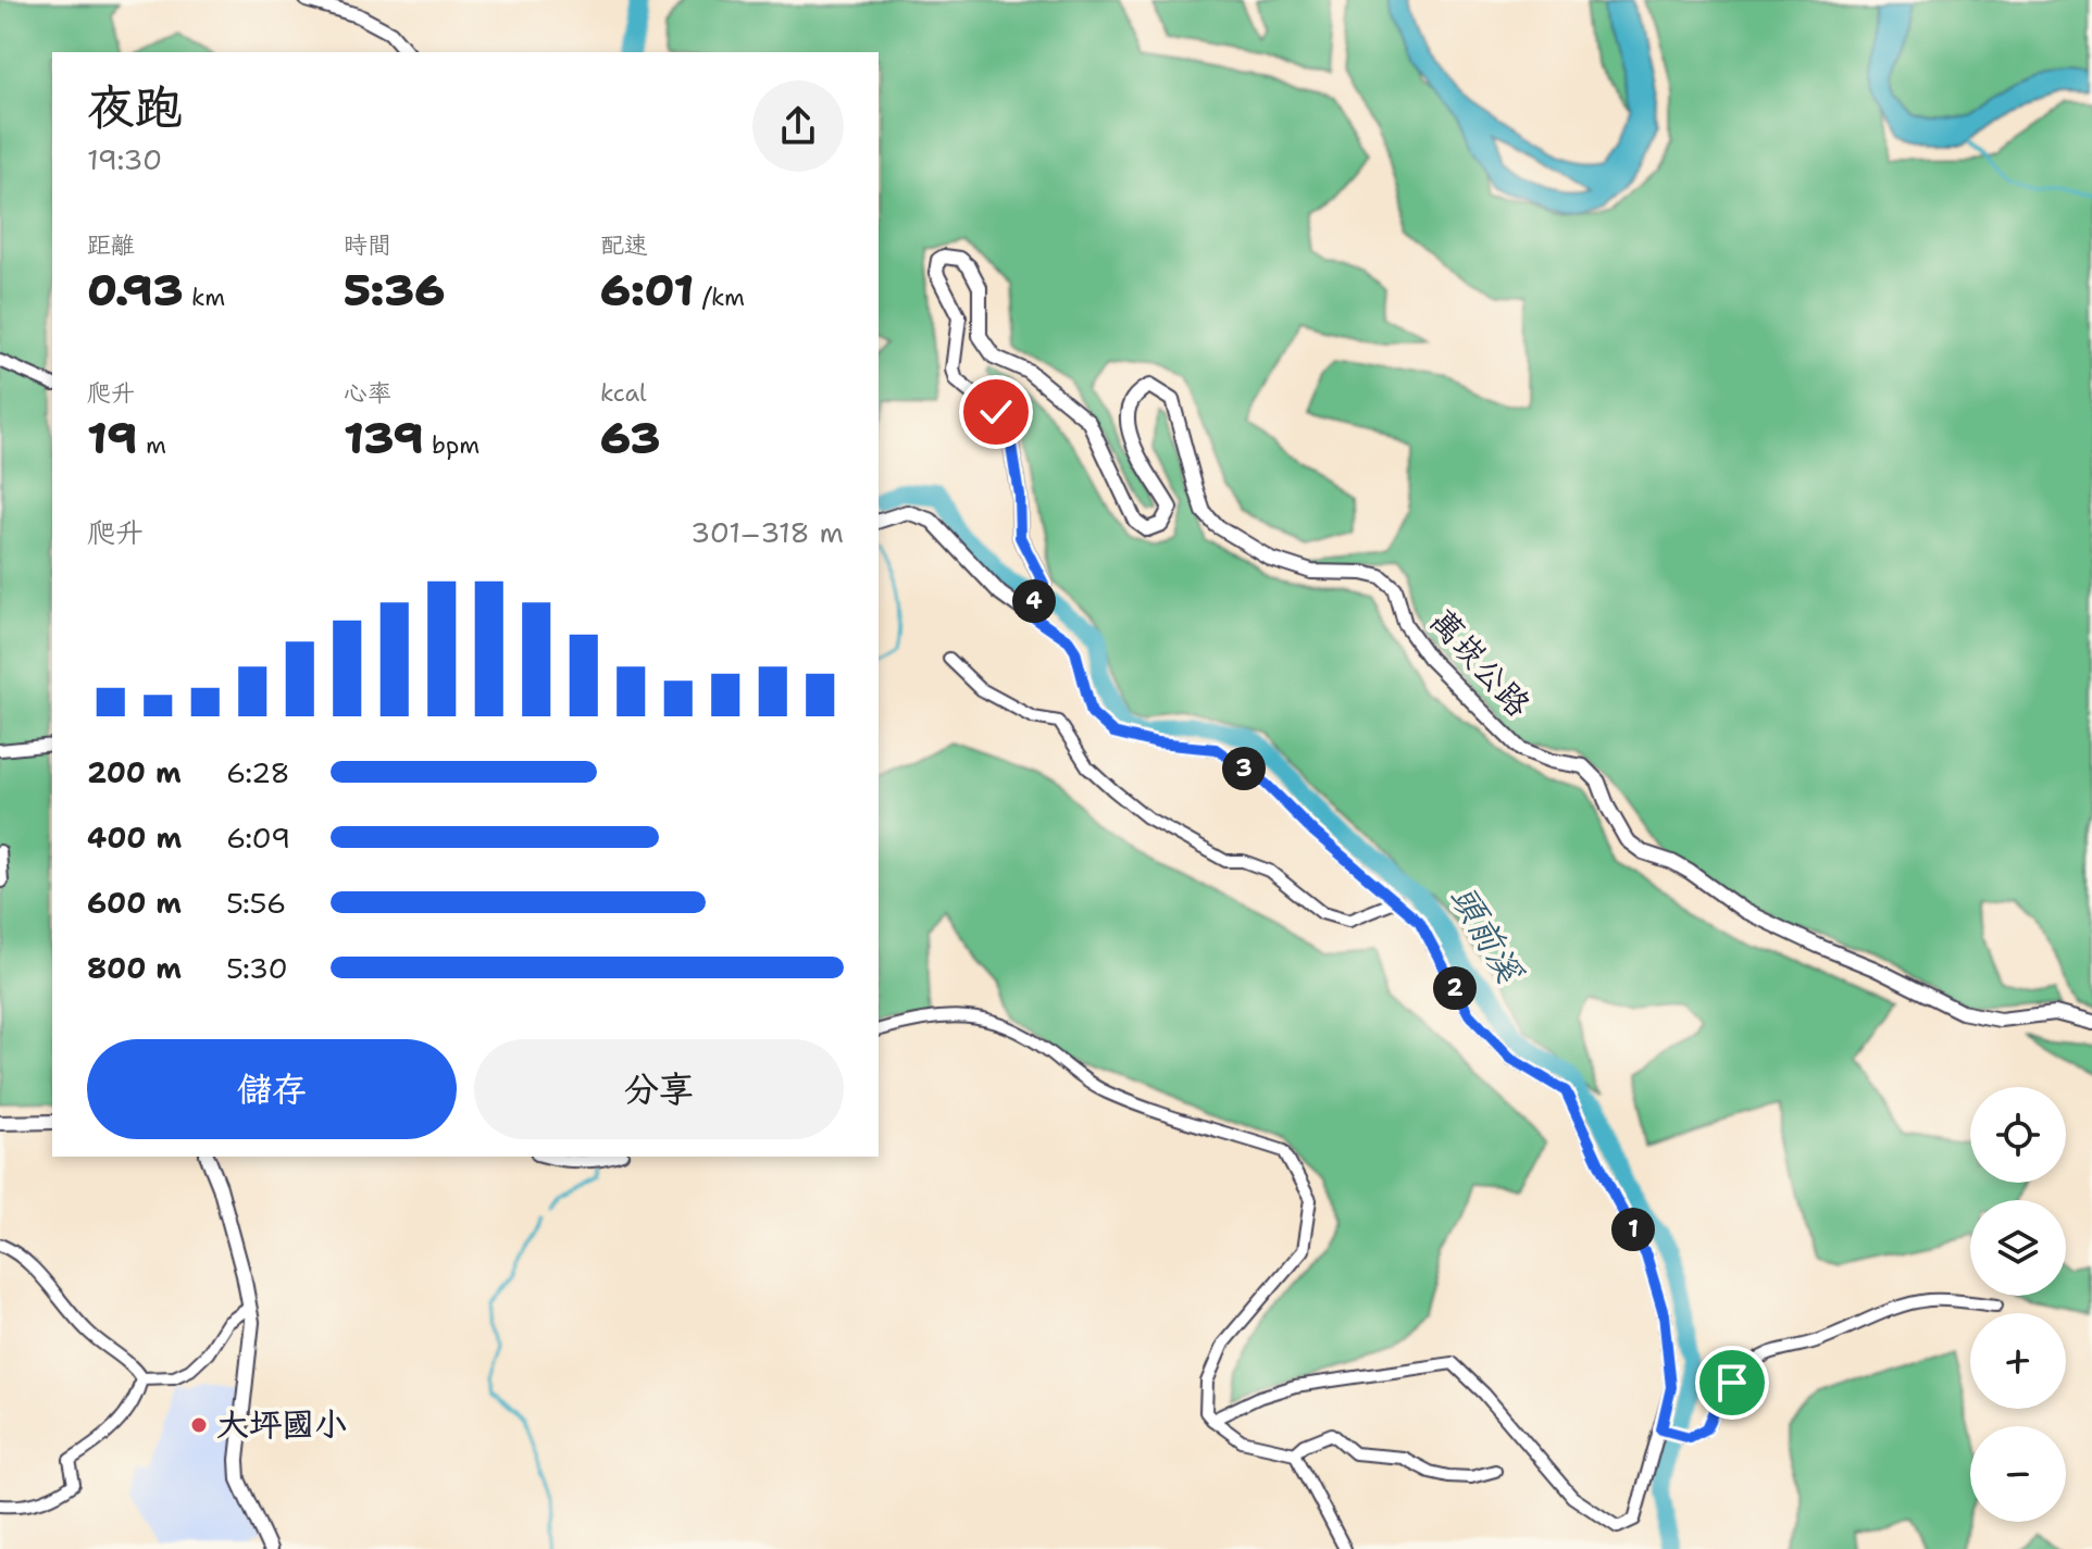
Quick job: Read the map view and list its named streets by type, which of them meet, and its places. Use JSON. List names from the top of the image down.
{
  "streets": {
    "street": ["萬崁公路"]
  },
  "water": ["頭前溪"],
  "places": ["大坪國小"],
  "page": {
    "heading": ["夜跑", "19:30"],
    "stats": [
      ["距離", "0.93 km"],
      ["時間", "5:36"],
      ["配速", "6:01 /km"],
      ["爬升", "19 m"],
      ["心率", "139 bpm"],
      ["kcal", "63"]
    ],
    "chart": ["爬升", "301–318 m"],
    "pins": [
      "4",
      "3",
      "2",
      "1"
    ],
    "list": [
      {
        "name": "200 m",
        "note": "6:28"
      },
      {
        "name": "400 m",
        "note": "6:09"
      },
      {
        "name": "600 m",
        "note": "5:56"
      },
      {
        "name": "800 m",
        "note": "5:30"
      }
    ],
    "buttons": ["儲存", "分享"],
    "map_buttons": ["+", "−"]
  }
}
